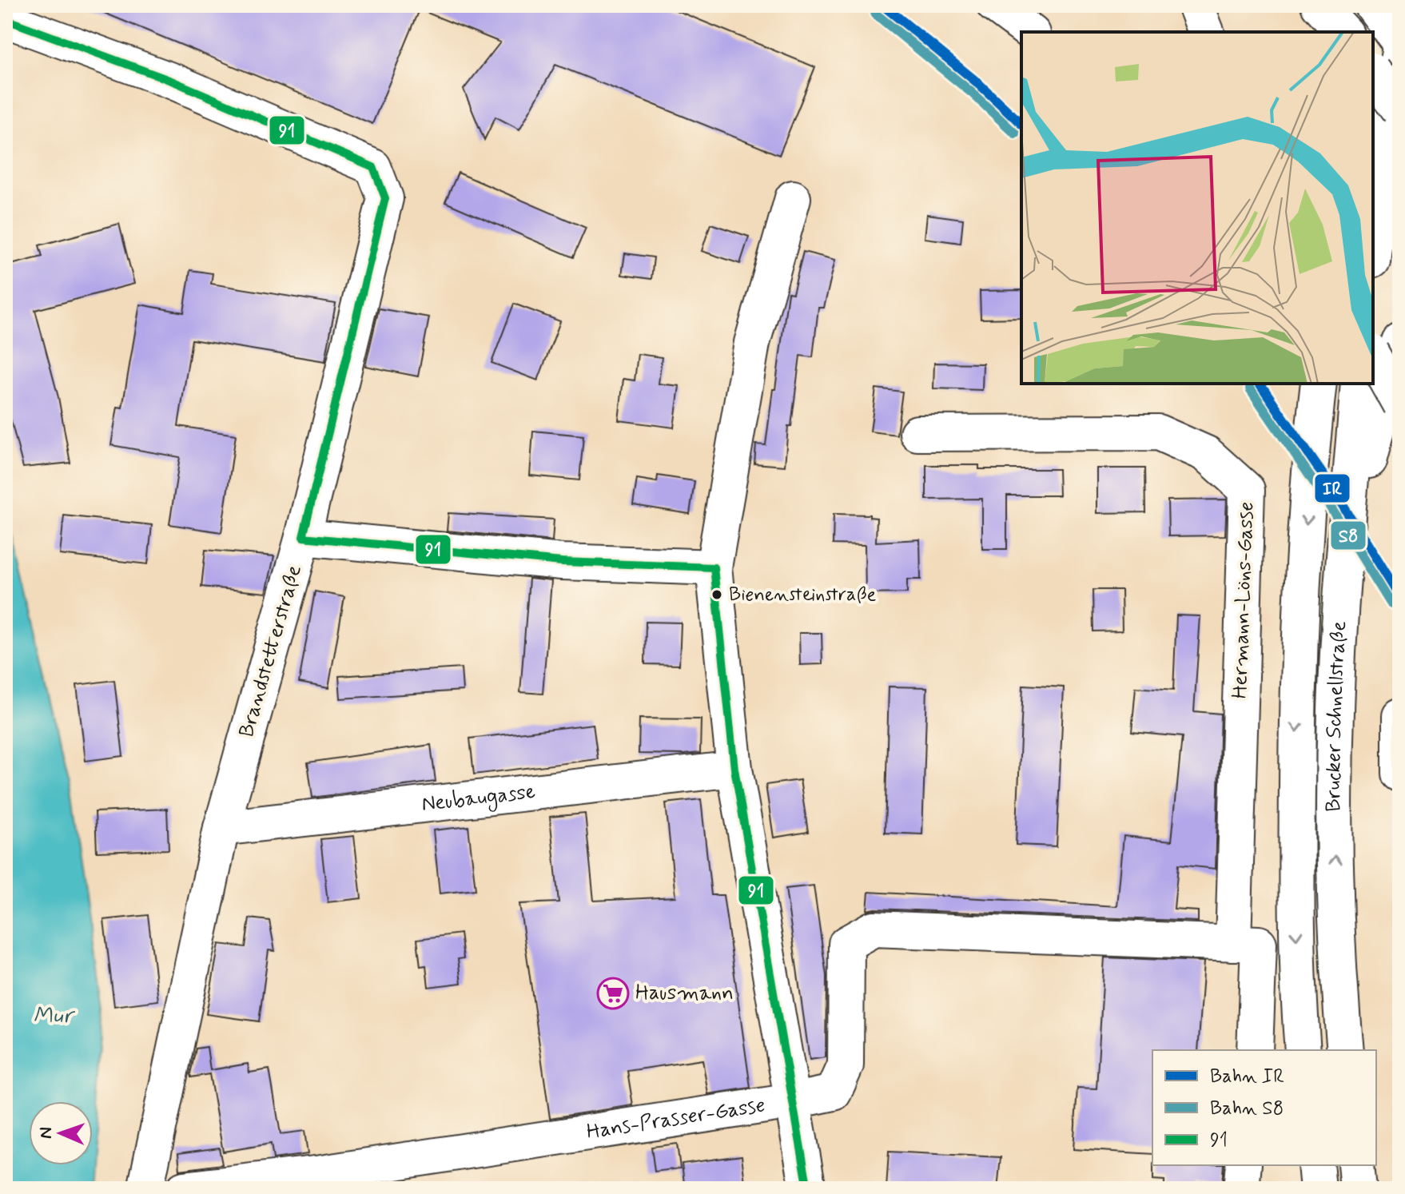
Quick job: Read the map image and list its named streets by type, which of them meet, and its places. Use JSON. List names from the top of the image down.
{
  "streets": {
    "main road": [
      "Hermann-Löns-Gasse",
      "Brandstetterstraße",
      "Brucker Schnellstraße",
      "Neubaugasse",
      "Hans-Prasser-Gasse"
    ]
  },
  "crossings": [
    ["Hermann-Löns-Gasse", "Hans-Prasser-Gasse"],
    ["Brandstetterstraße", "Neubaugasse"]
  ],
  "water": ["Mur"],
  "places": {
    "other": ["Bienensteinstraße"],
    "supermarket": ["Hausmann"]
  },
  "lines": ["rail line IR", "rail line S8", "transit line 91"],
  "legend": ["Bahn IR", "Bahn S8", "91"],
  "north": "left"
}
